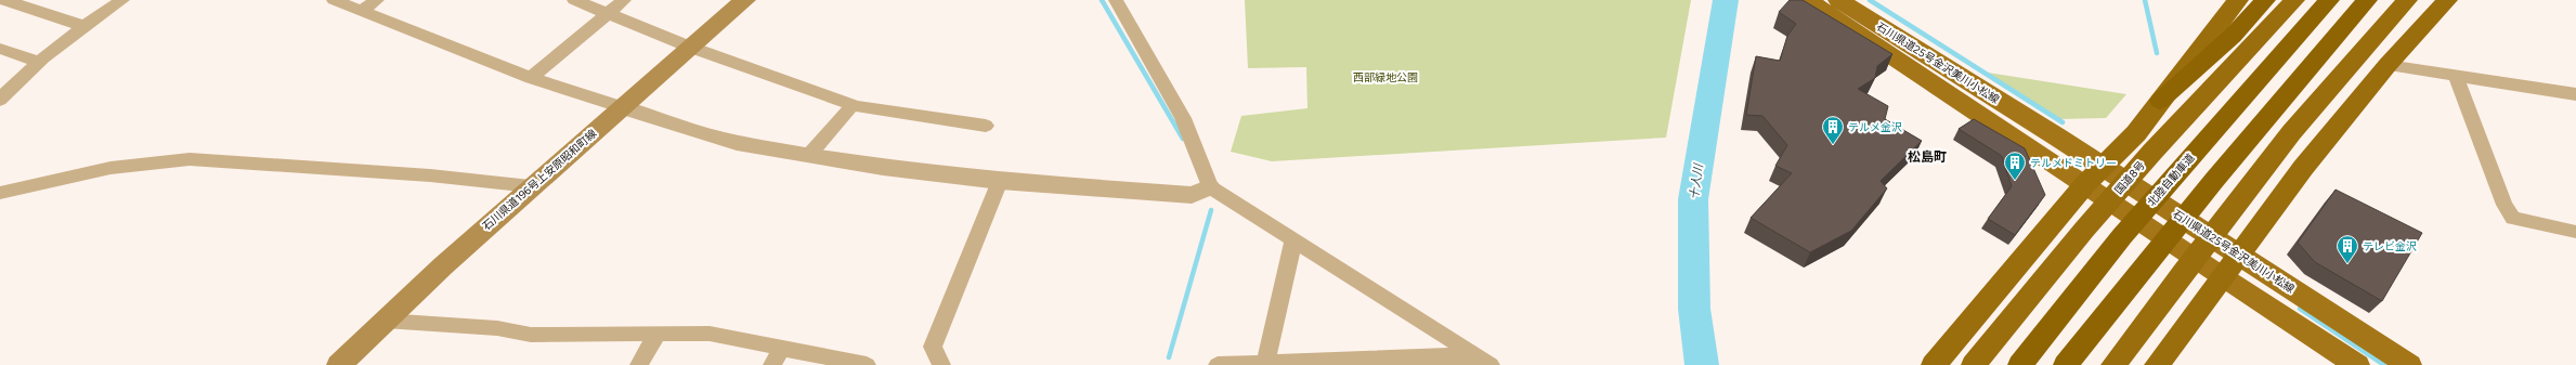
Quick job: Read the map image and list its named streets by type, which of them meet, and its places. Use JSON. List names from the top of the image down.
{
  "streets": {
    "highway": ["国道8号", "北陸自動車道"],
    "main road": ["石川県道25号金沢美川小松線", "石川県道196号上安原昭和町線"]
  },
  "districts": ["松島町"],
  "water": ["十人川"],
  "parks": ["西部緑地公園"],
  "places": {
    "building": ["テルメ金沢", "テルメドミトリー", "テレビ金沢"]
  }
}
